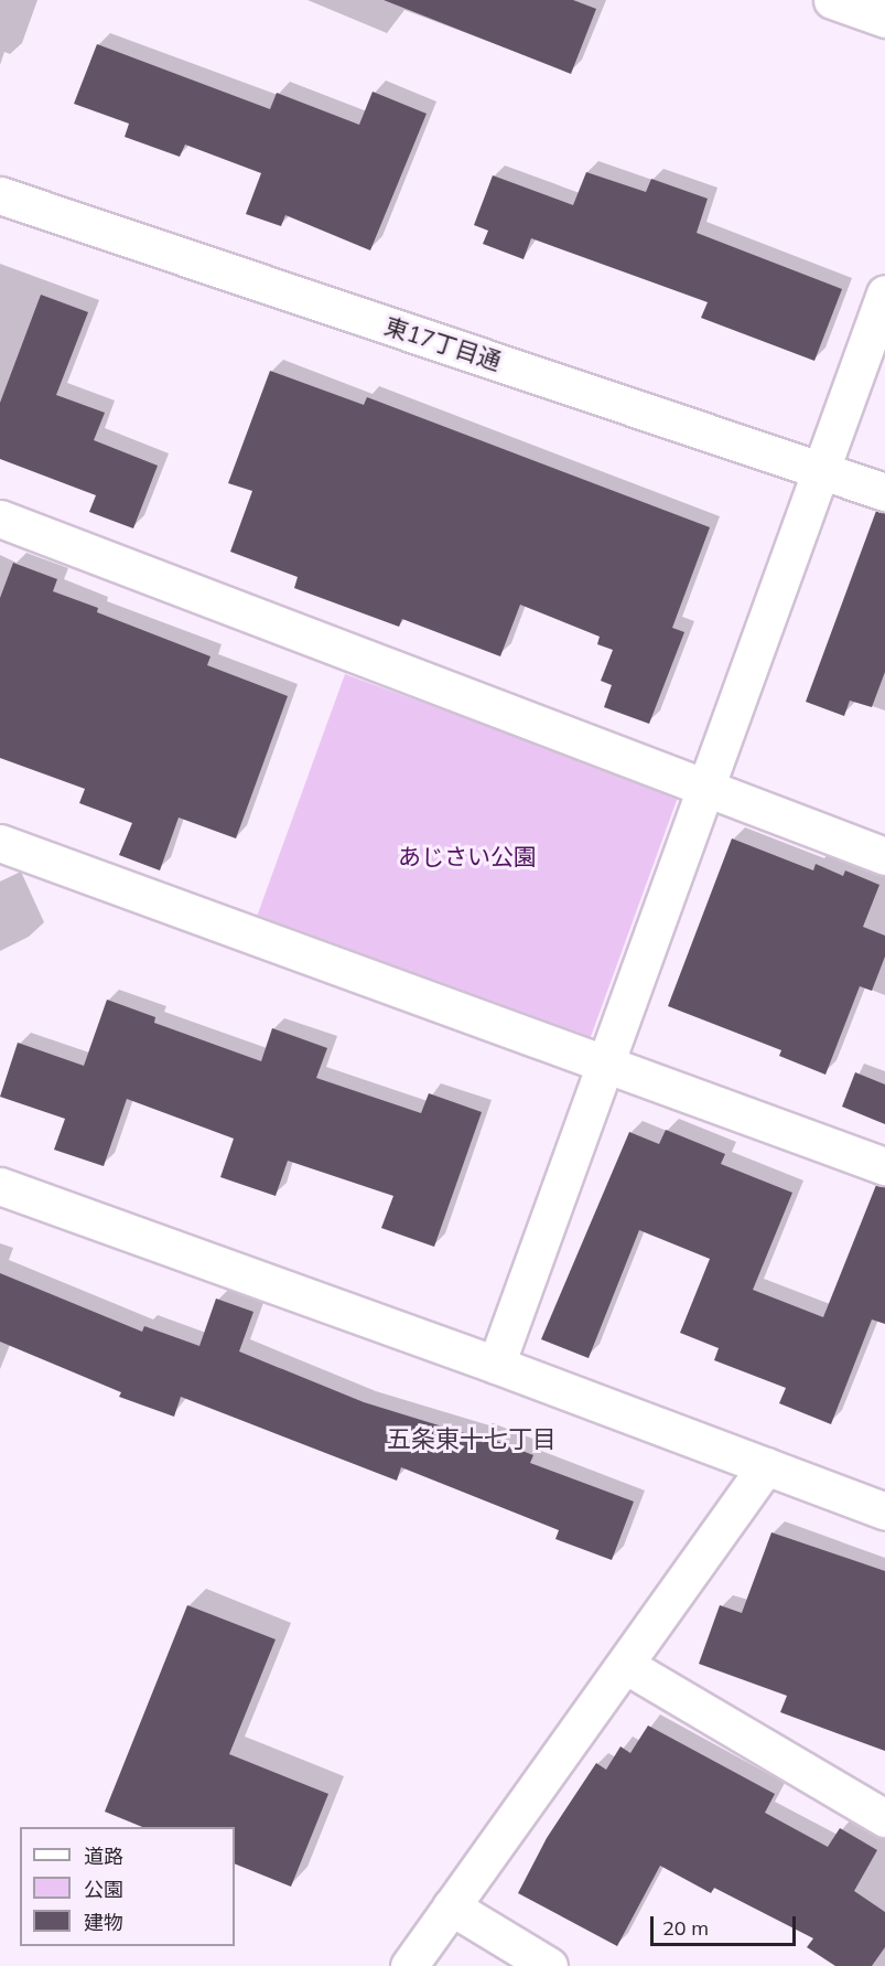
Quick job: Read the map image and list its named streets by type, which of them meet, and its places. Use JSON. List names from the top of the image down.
{
  "streets": {
    "street": ["東17丁目通"]
  },
  "districts": ["五条東十七丁目"],
  "parks": ["あじさい公園"],
  "legend": ["道路", "公園", "建物"],
  "scale_bar": "20 m"
}
